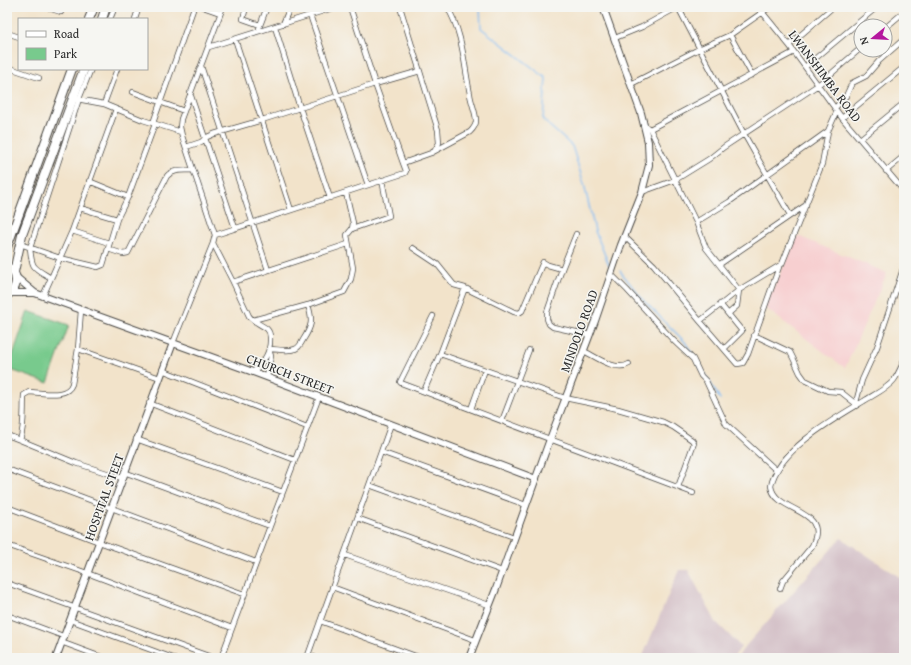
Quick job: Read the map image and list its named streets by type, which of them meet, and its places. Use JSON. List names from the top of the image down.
{
  "streets": {
    "street": [
      "LWANSHIMBA ROAD",
      "MINDOLO ROAD",
      "CHURCH STREET",
      "HOSPITAL STEET"
    ]
  },
  "crossings": [
    ["MINDOLO ROAD", "CHURCH STREET"],
    ["CHURCH STREET", "HOSPITAL STEET"]
  ],
  "legend": ["Road", "Park"],
  "north": "left"
}
